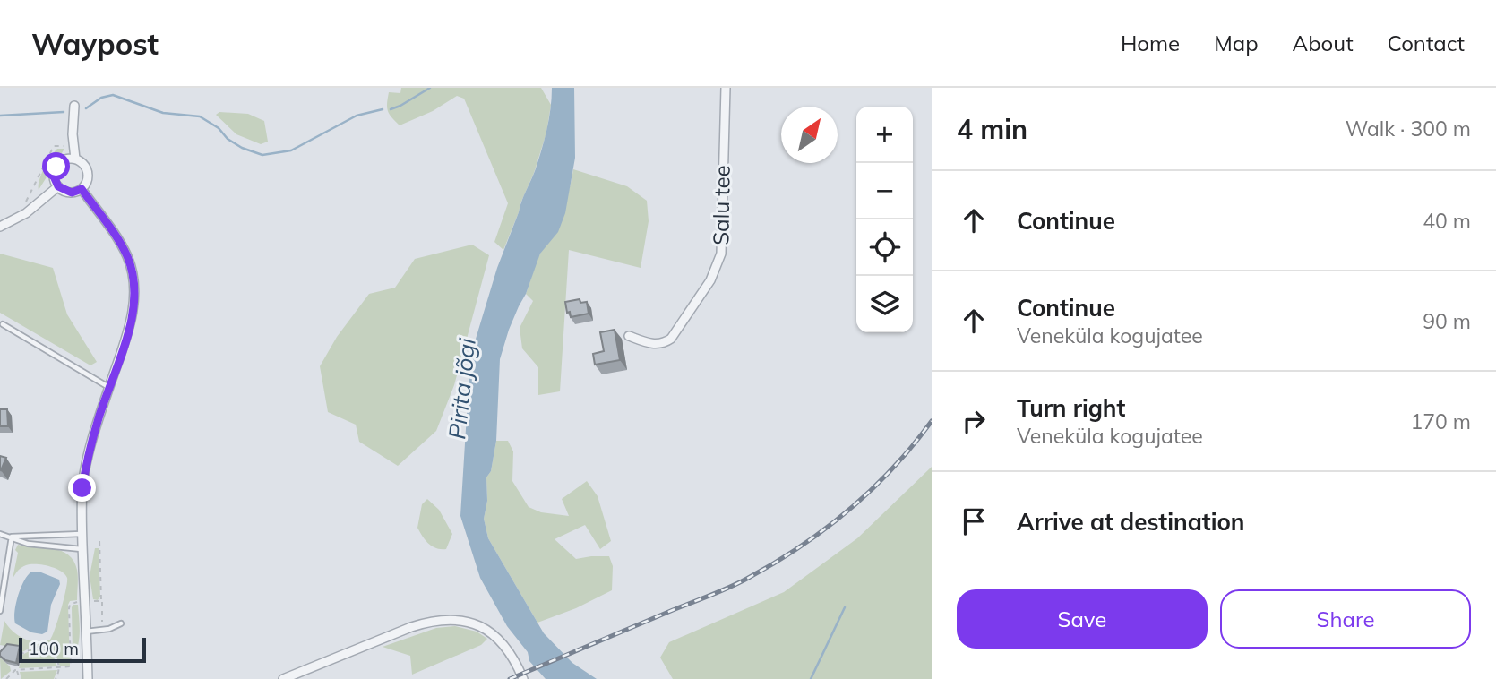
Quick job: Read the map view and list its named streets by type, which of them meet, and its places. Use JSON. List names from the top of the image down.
{
  "streets": {
    "street": ["Salu tee"]
  },
  "water": ["Pirita jõgi"],
  "scale_bar": "100 m",
  "north": "top right",
  "page": {
    "header": "Waypost",
    "nav": [
      "Home",
      "Map",
      "About",
      "Contact"
    ],
    "heading": ["4 min", "Walk · 300 m"],
    "map_buttons": ["+", "−"],
    "list": [
      ["Continue", "40 m"],
      ["Continue", "Veneküla kogujatee", "90 m"],
      ["Turn right", "Veneküla kogujatee", "170 m"],
      "Arrive at destination"
    ],
    "buttons": ["Save", "Share"],
    "scale": "100 m"
  }
}
